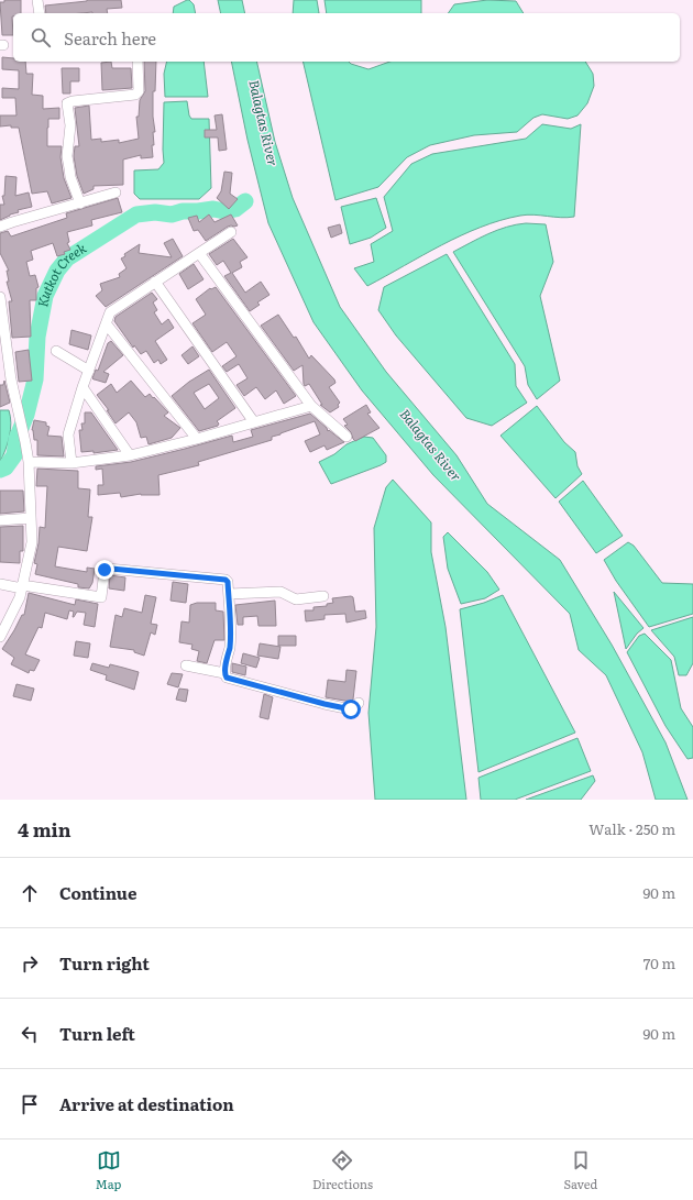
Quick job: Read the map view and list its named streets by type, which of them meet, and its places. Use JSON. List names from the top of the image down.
{
  "water": ["Balagtas River", "Kutkot Creek"],
  "page": {
    "search": "Search here",
    "heading": ["4 min", "Walk · 250 m"],
    "list": [
      ["Continue", "90 m"],
      ["Turn right", "70 m"],
      ["Turn left", "90 m"],
      "Arrive at destination"
    ],
    "nav": ["Map", "Directions", "Saved"]
  }
}
